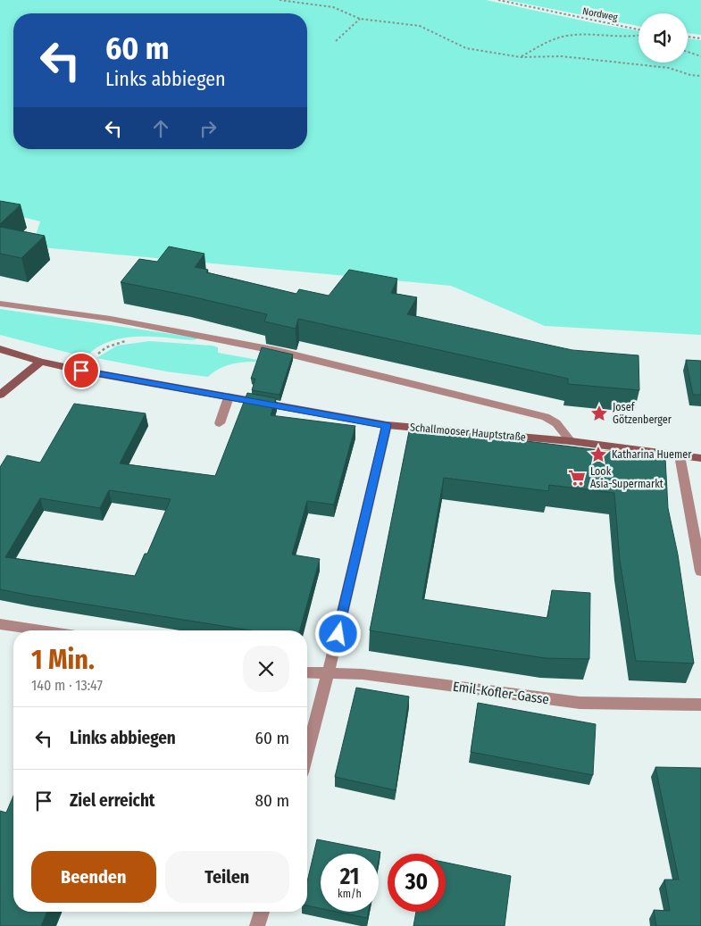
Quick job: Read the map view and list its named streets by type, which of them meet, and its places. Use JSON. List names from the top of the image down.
{
  "streets": {
    "street": ["Schallmooser Hauptstraße", "Emil-Kofler-Gasse"],
    "path": ["Nordweg"]
  },
  "places": {
    "place": ["Josef Götzenberger", "Katharina Huemer"],
    "supermarket": ["Look Asia-Supermarkt"]
  },
  "page": {
    "turn": ["60 m", "Links abbiegen"],
    "heading": ["1 Min.", "140 m · 13:47"],
    "list": [
      {
        "name": "Links abbiegen",
        "value": "60 m"
      },
      {
        "name": "Ziel erreicht",
        "value": "80 m"
      }
    ],
    "buttons": ["Beenden", "Teilen"],
    "speed": "21 km/h",
    "limit": "30"
  }
}
